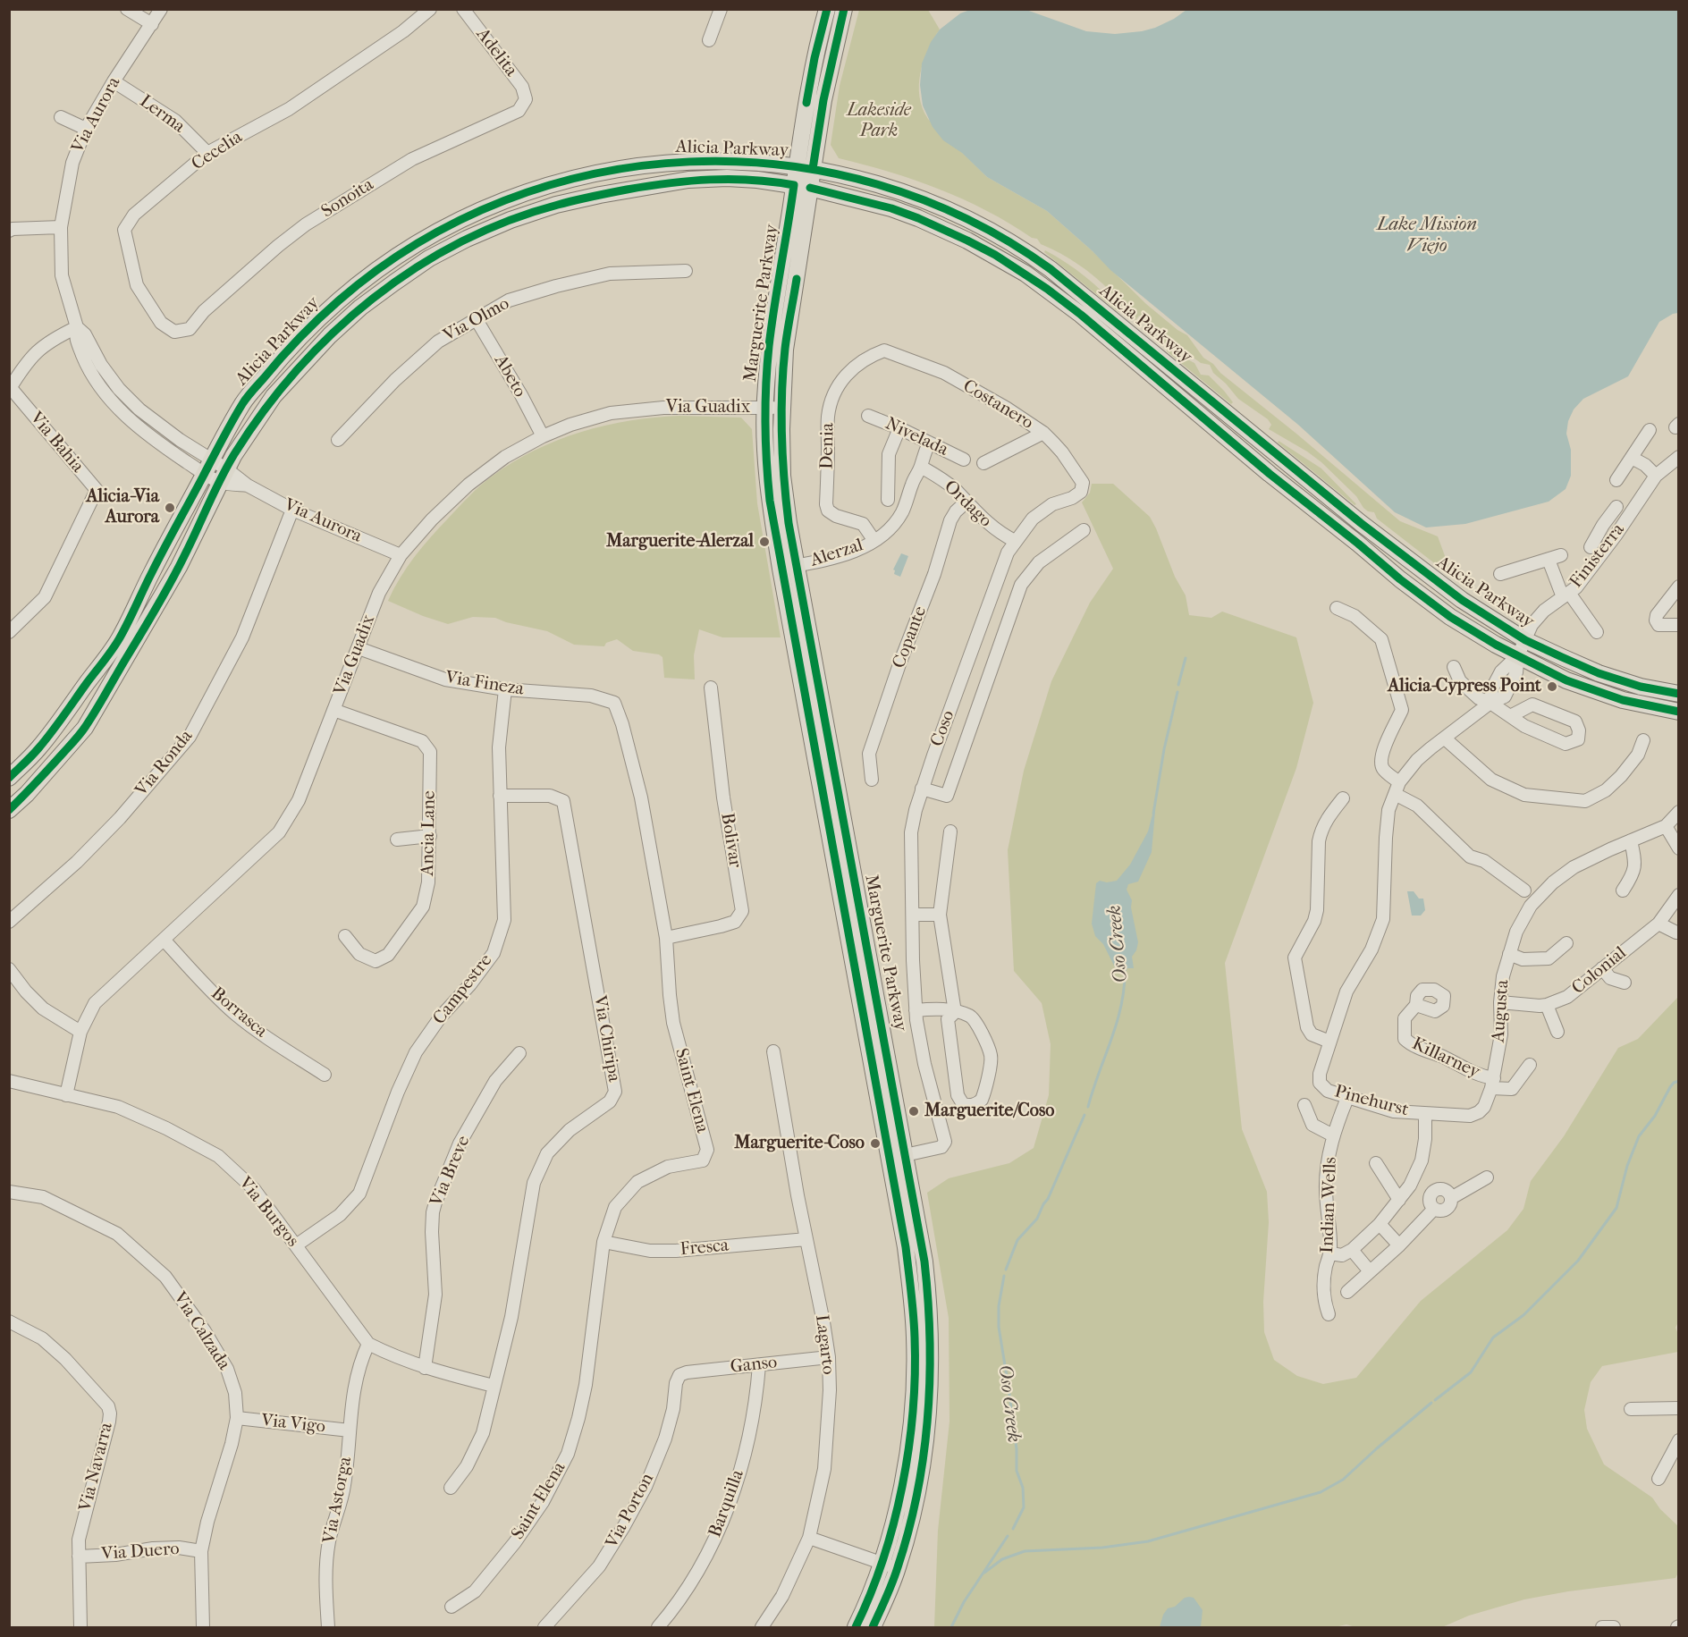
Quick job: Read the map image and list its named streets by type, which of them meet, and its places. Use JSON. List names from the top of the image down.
{
  "streets": {
    "main road": ["Alicia Parkway", "Marguerite Parkway"],
    "street": [
      "Adelita",
      "Lerma",
      "Via Aurora",
      "Cecelia",
      "Sonoita",
      "Via Olmo",
      "Abeto",
      "Costanero",
      "Via Guadix",
      "Nivelada",
      "Via Bahia",
      "Denia",
      "Ordago",
      "Alerzal",
      "Finisterra",
      "Copante",
      "Via Fineza",
      "Coso",
      "Via Ronda",
      "Ancia Lane",
      "Bolivar",
      "Colonial",
      "Campestre",
      "Augusta",
      "Borrasca",
      "Via Chiripa",
      "Killarney",
      "Saint Elena",
      "Pinehurst",
      "Via Breve",
      "Indian Wells",
      "Via Burgos",
      "Fresca",
      "Via Calzada",
      "Lagarto",
      "Ganso",
      "Via Vigo",
      "Via Navarra",
      "Via Astorga",
      "Barquilla",
      "Via Porton",
      "Via Duero"
    ]
  },
  "crossings": [
    ["Adelita", "Sonoita"],
    ["Lerma", "Via Aurora"],
    ["Lerma", "Cecelia"],
    ["Via Aurora", "Alicia Parkway"],
    ["Via Aurora", "Via Guadix"],
    ["Via Aurora", "Via Ronda"],
    ["Alicia Parkway", "Marguerite Parkway"],
    ["Alicia Parkway", "Finisterra"],
    ["Cecelia", "Sonoita"],
    ["Marguerite Parkway", "Via Guadix"],
    ["Marguerite Parkway", "Alerzal"],
    ["Marguerite Parkway", "Coso"],
    ["Via Olmo", "Abeto"],
    ["Abeto", "Via Guadix"],
    ["Costanero", "Denia"],
    ["Costanero", "Coso"],
    ["Via Guadix", "Via Fineza"],
    ["Via Guadix", "Ancia Lane"],
    ["Via Guadix", "Borrasca"],
    ["Via Guadix", "Via Burgos"],
    ["Nivelada", "Alerzal"],
    ["Denia", "Alerzal"],
    ["Ordago", "Alerzal"],
    ["Ordago", "Copante"],
    ["Ordago", "Coso"],
    ["Via Fineza", "Campestre"],
    ["Via Fineza", "Saint Elena"],
    ["Bolivar", "Saint Elena"],
    ["Colonial", "Augusta"],
    ["Campestre", "Via Chiripa"],
    ["Campestre", "Via Burgos"],
    ["Augusta", "Killarney"],
    ["Augusta", "Pinehurst"],
    ["Via Chiripa", "Via Burgos"],
    ["Saint Elena", "Fresca"],
    ["Pinehurst", "Indian Wells"],
    ["Via Breve", "Via Burgos"],
    ["Via Burgos", "Via Astorga"],
    ["Fresca", "Lagarto"],
    ["Via Calzada", "Via Vigo"],
    ["Via Calzada", "Via Duero"],
    ["Lagarto", "Ganso"],
    ["Ganso", "Barquilla"],
    ["Ganso", "Via Porton"],
    ["Via Vigo", "Via Astorga"],
    ["Via Navarra", "Via Duero"]
  ],
  "water": ["Lake Mission Viejo", "Oso Creek"],
  "parks": ["Lakeside Park"],
  "places": [
    "Alicia-Via Aurora",
    "Marguerite-Alerzal",
    "Alicia-Cypress Point",
    "Marguerite/Coso",
    "Marguerite-Coso"
  ]
}
